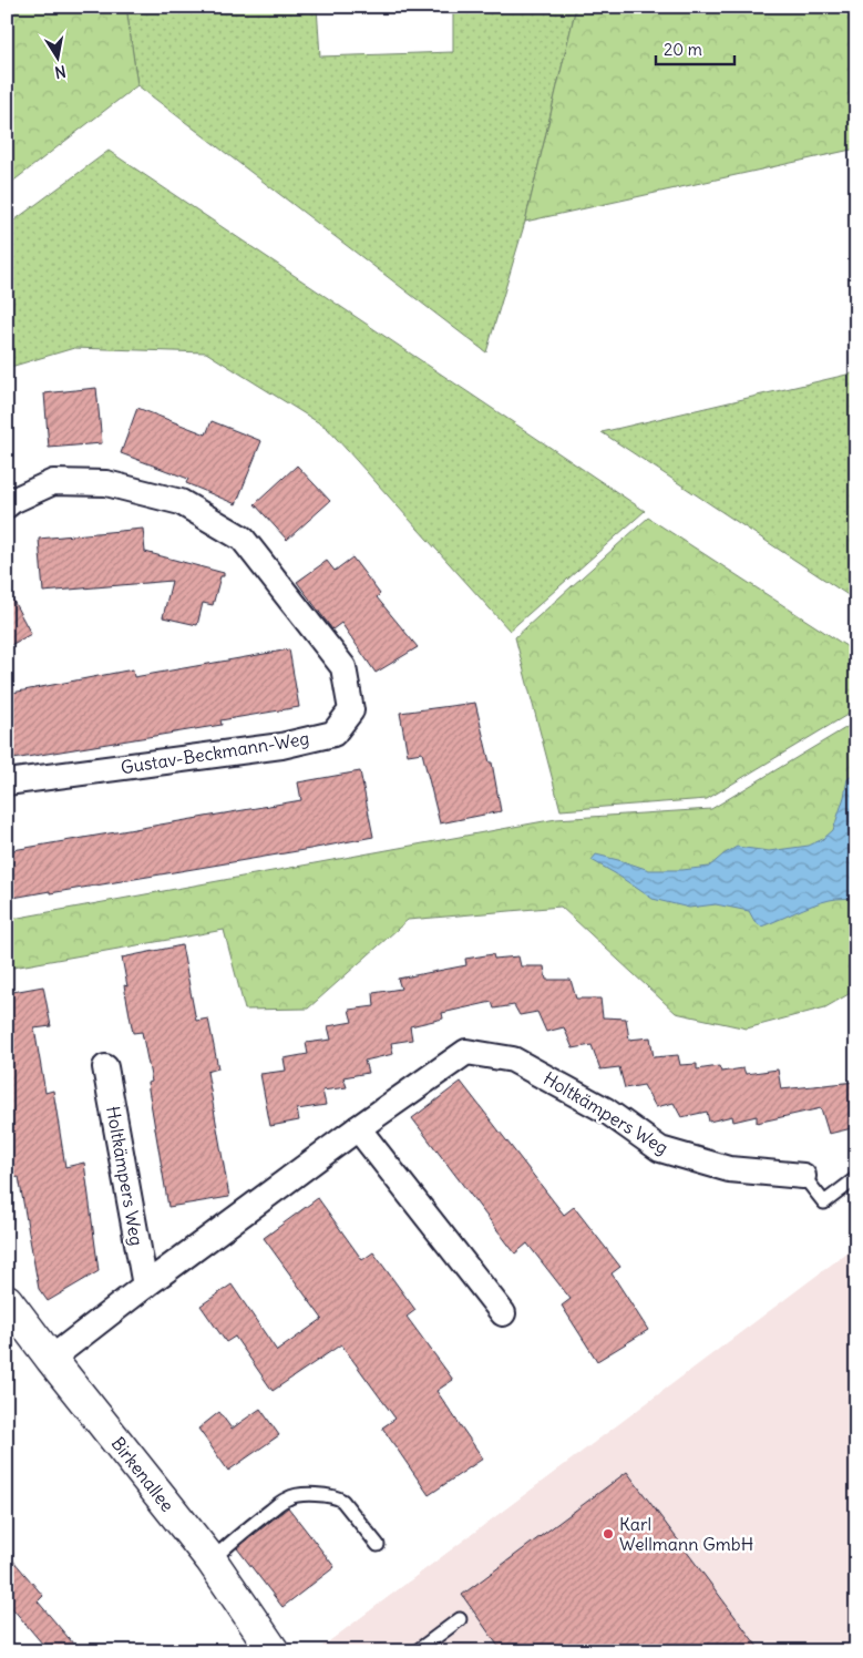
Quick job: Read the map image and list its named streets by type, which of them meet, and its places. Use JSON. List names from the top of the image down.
{
  "streets": {
    "street": ["Gustav-Beckmann-Weg", "Holtkämpers Weg", "Birkenallee"]
  },
  "crossings": [
    ["Holtkämpers Weg", "Birkenallee"]
  ],
  "places": ["Karl Wellmann GmbH"],
  "scale_bar": "20 m",
  "north": "bottom"
}
